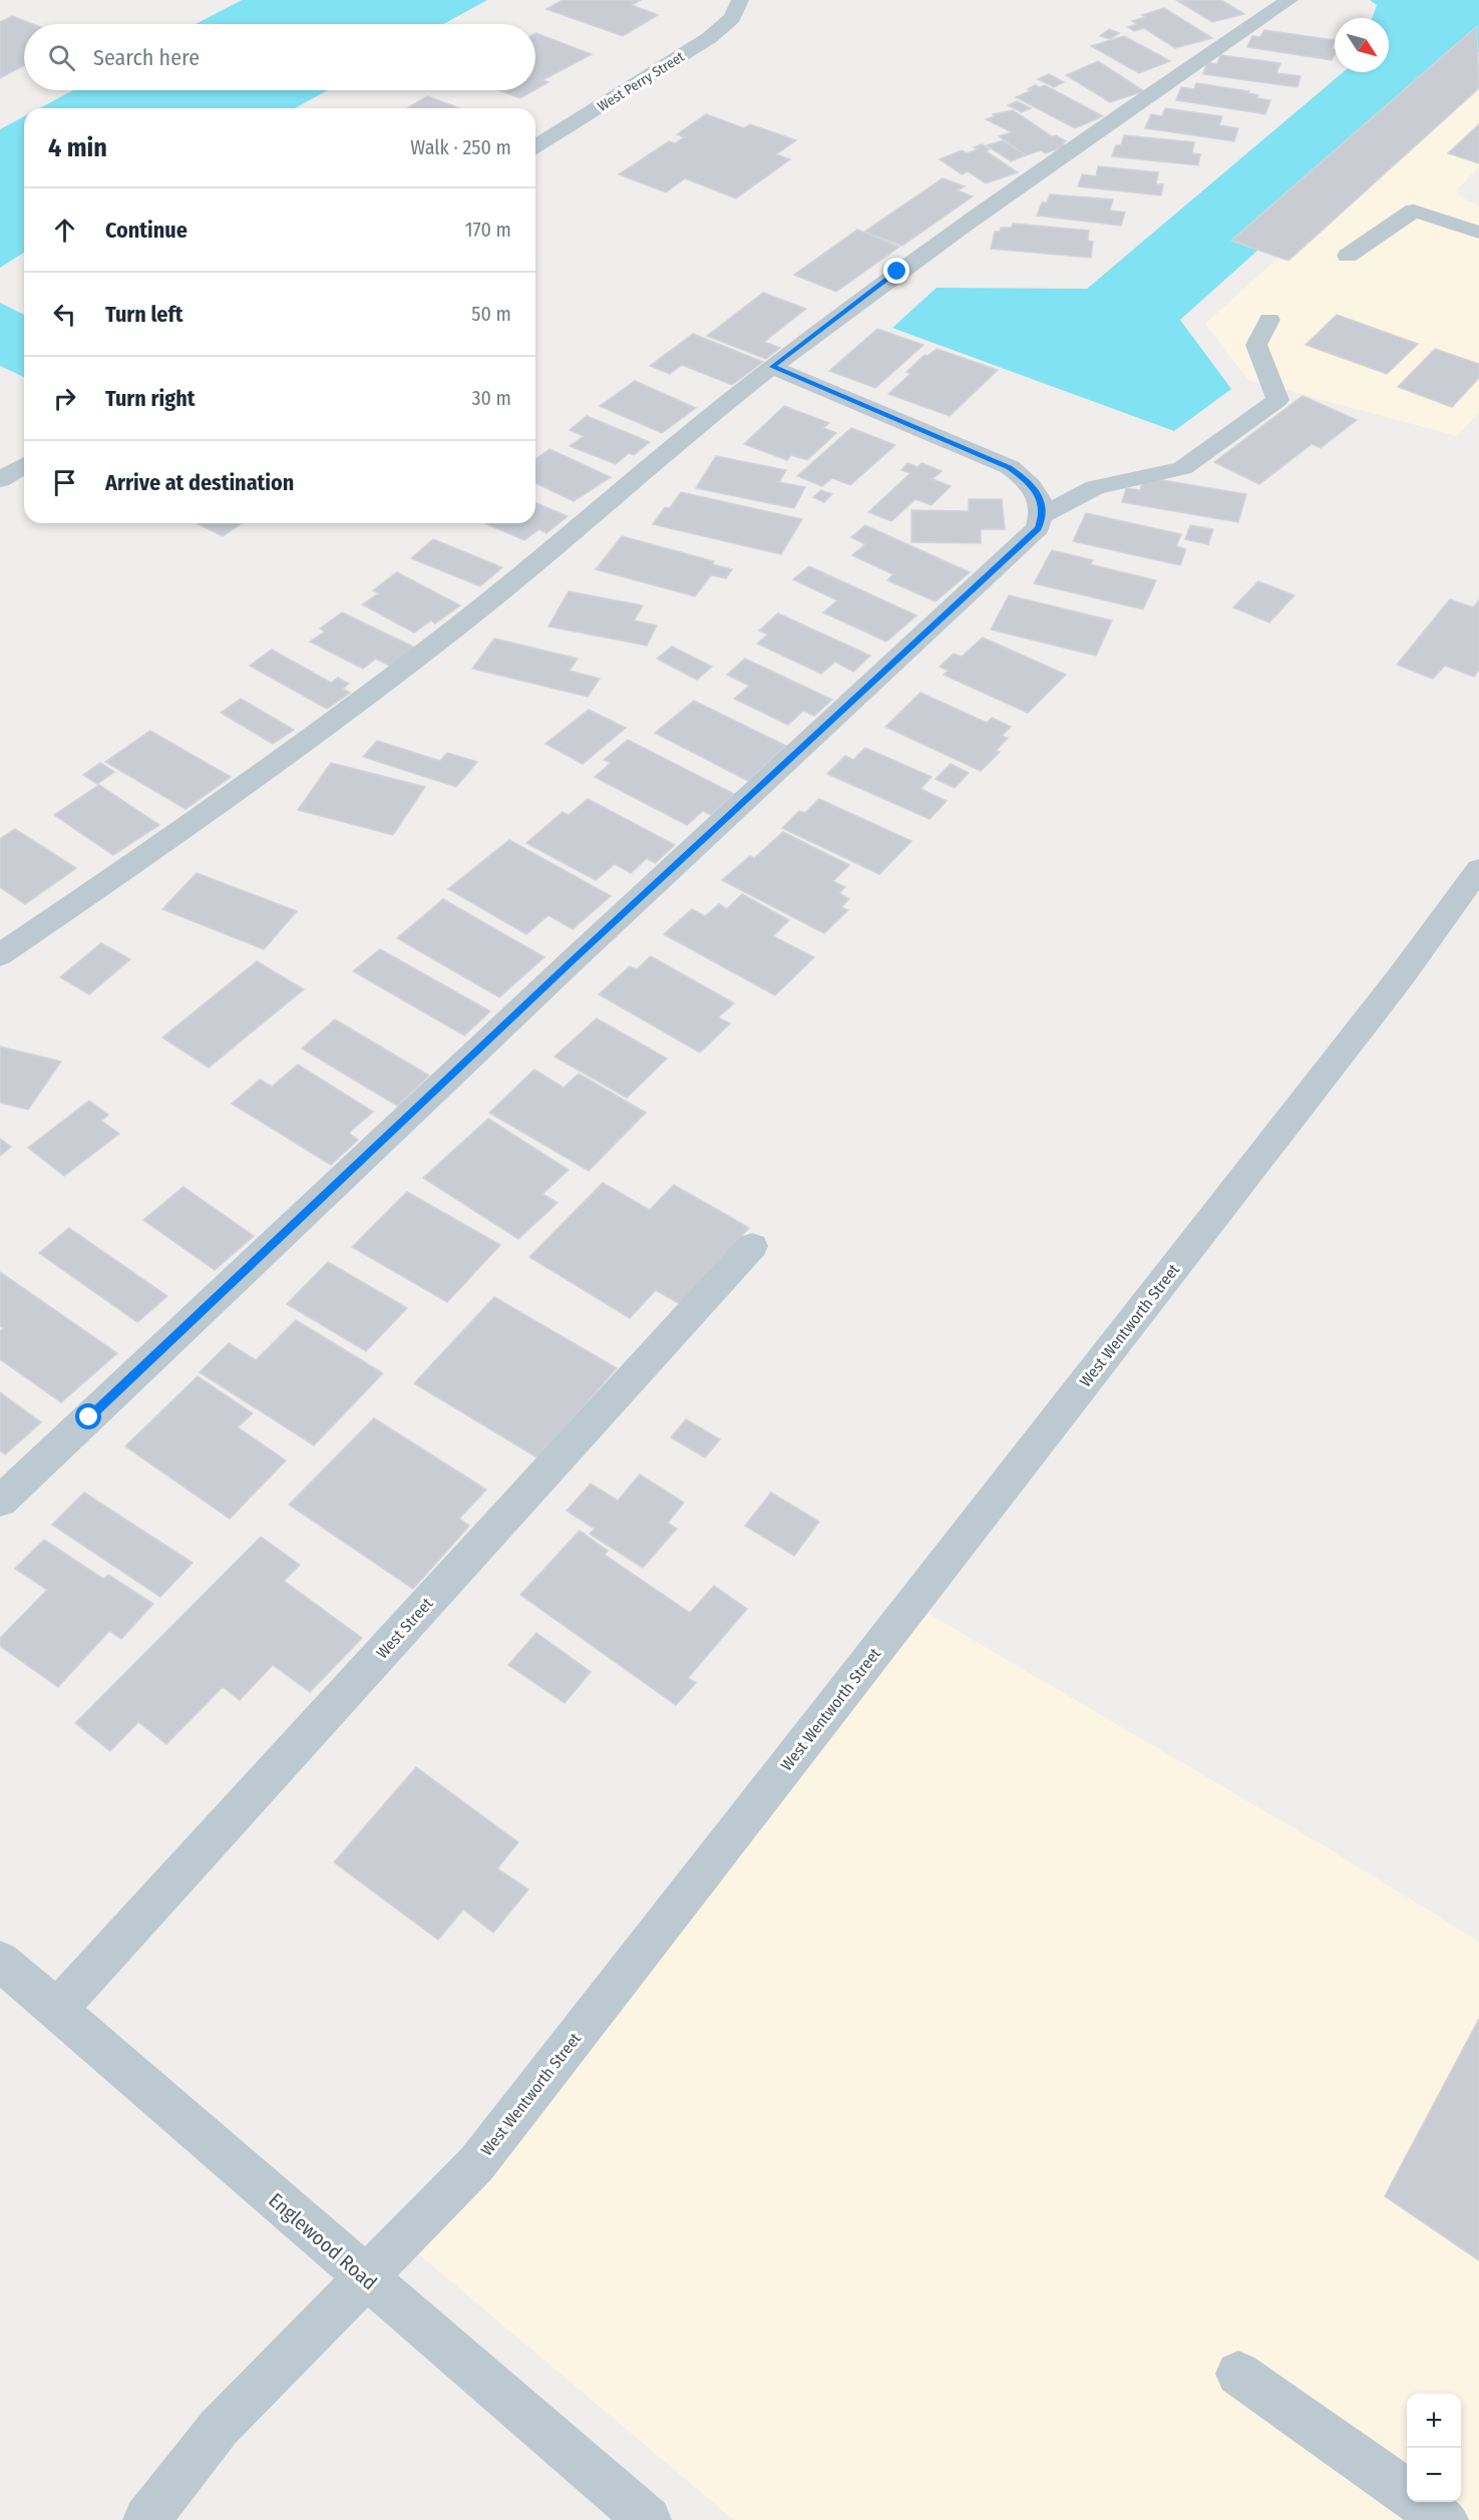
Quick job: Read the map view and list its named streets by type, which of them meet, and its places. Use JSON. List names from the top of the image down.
{
  "streets": {
    "street": [
      "West Perry Street",
      "West Wentworth Street",
      "West Street",
      "Englewood Road"
    ]
  },
  "crossings": [
    ["West Wentworth Street", "Englewood Road"],
    ["West Street", "Englewood Road"]
  ],
  "north": "bottom right",
  "page": {
    "search": "Search here",
    "heading": ["4 min", "Walk · 250 m"],
    "list": [
      ["Continue", "170 m"],
      ["Turn left", "50 m"],
      ["Turn right", "30 m"],
      "Arrive at destination"
    ],
    "map_buttons": ["+", "−"]
  }
}
